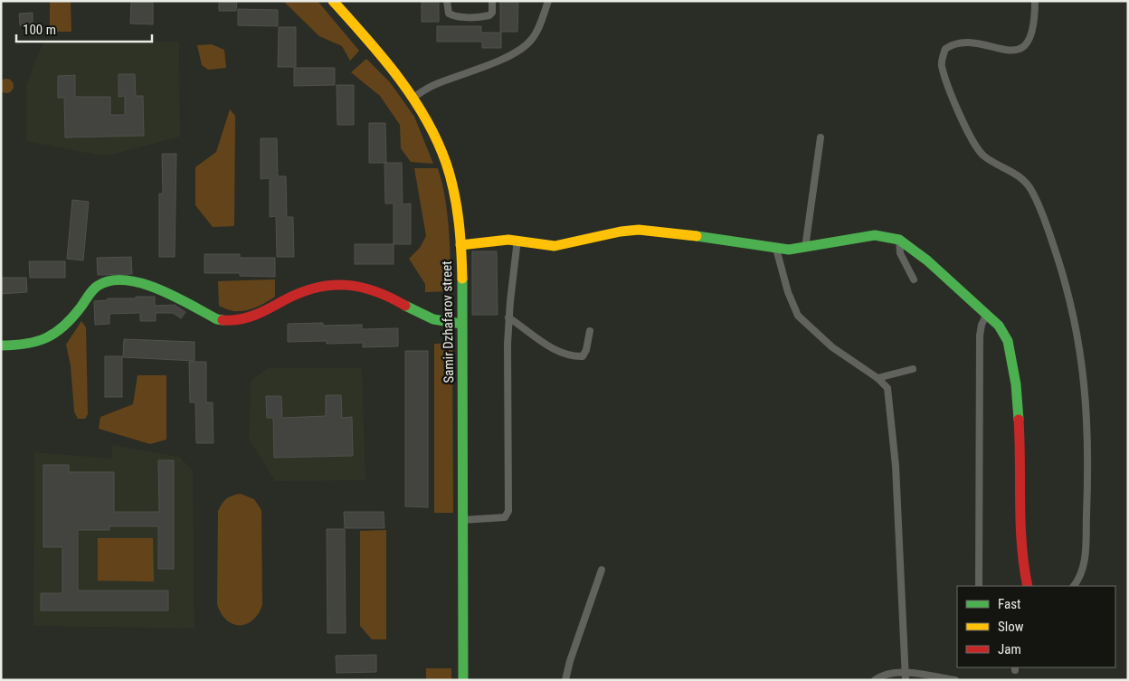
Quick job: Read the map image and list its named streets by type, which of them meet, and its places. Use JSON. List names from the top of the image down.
{
  "streets": {
    "street": ["Samir Dzhafarov street"]
  },
  "legend": ["Fast", "Slow", "Jam"],
  "scale_bar": "100 m"
}
